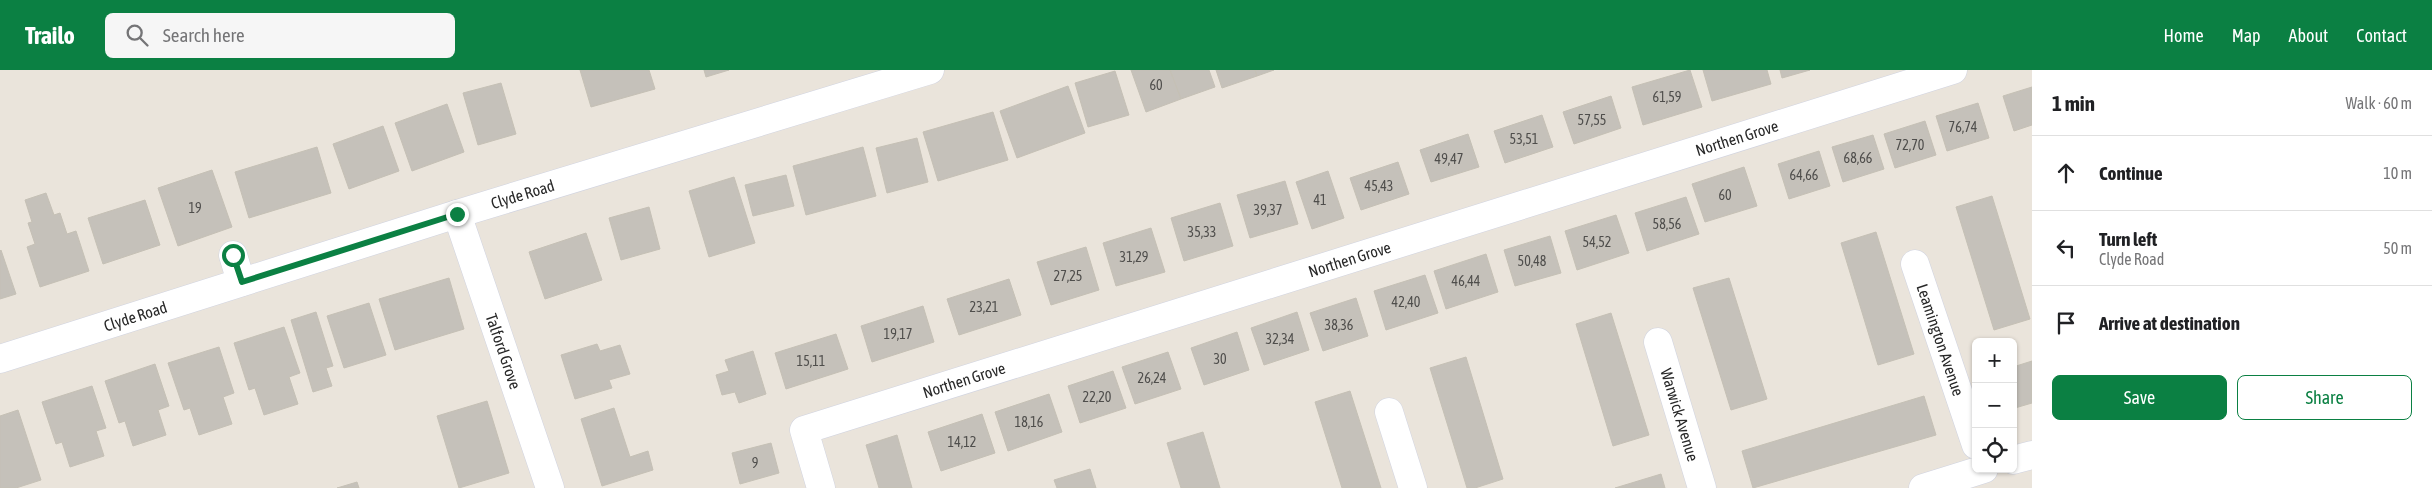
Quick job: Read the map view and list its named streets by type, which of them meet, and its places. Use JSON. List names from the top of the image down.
{
  "streets": {
    "street": [
      "Northen Grove",
      "Clyde Road",
      "Leamington Avenue",
      "Talford Grove",
      "Warwick Avenue"
    ]
  },
  "crossings": [
    ["Clyde Road", "Talford Grove"]
  ],
  "house_numbers": [
    "60",
    "61,59",
    "57,55",
    "76,74",
    "53,51",
    "72,70",
    "68,66",
    "49,47",
    "64,66",
    "45,43",
    "60",
    "41",
    "19",
    "39,37",
    "58,56",
    "35,33",
    "54,52",
    "31,29",
    "50,48",
    "27,25",
    "46,44",
    "42,40",
    "23,21",
    "38,36",
    "19,17",
    "32,34",
    "30",
    "15,11",
    "26,24",
    "22,20",
    "18,16",
    "14,12",
    "9"
  ],
  "page": {
    "header": "Trailo",
    "search": "Search here",
    "nav": [
      "Home",
      "Map",
      "About",
      "Contact"
    ],
    "heading": ["1 min", "Walk · 60 m"],
    "list": [
      ["Continue", "10 m"],
      ["Turn left", "Clyde Road", "50 m"],
      "Arrive at destination"
    ],
    "map_buttons": ["+", "−"],
    "buttons": ["Save", "Share"]
  }
}
